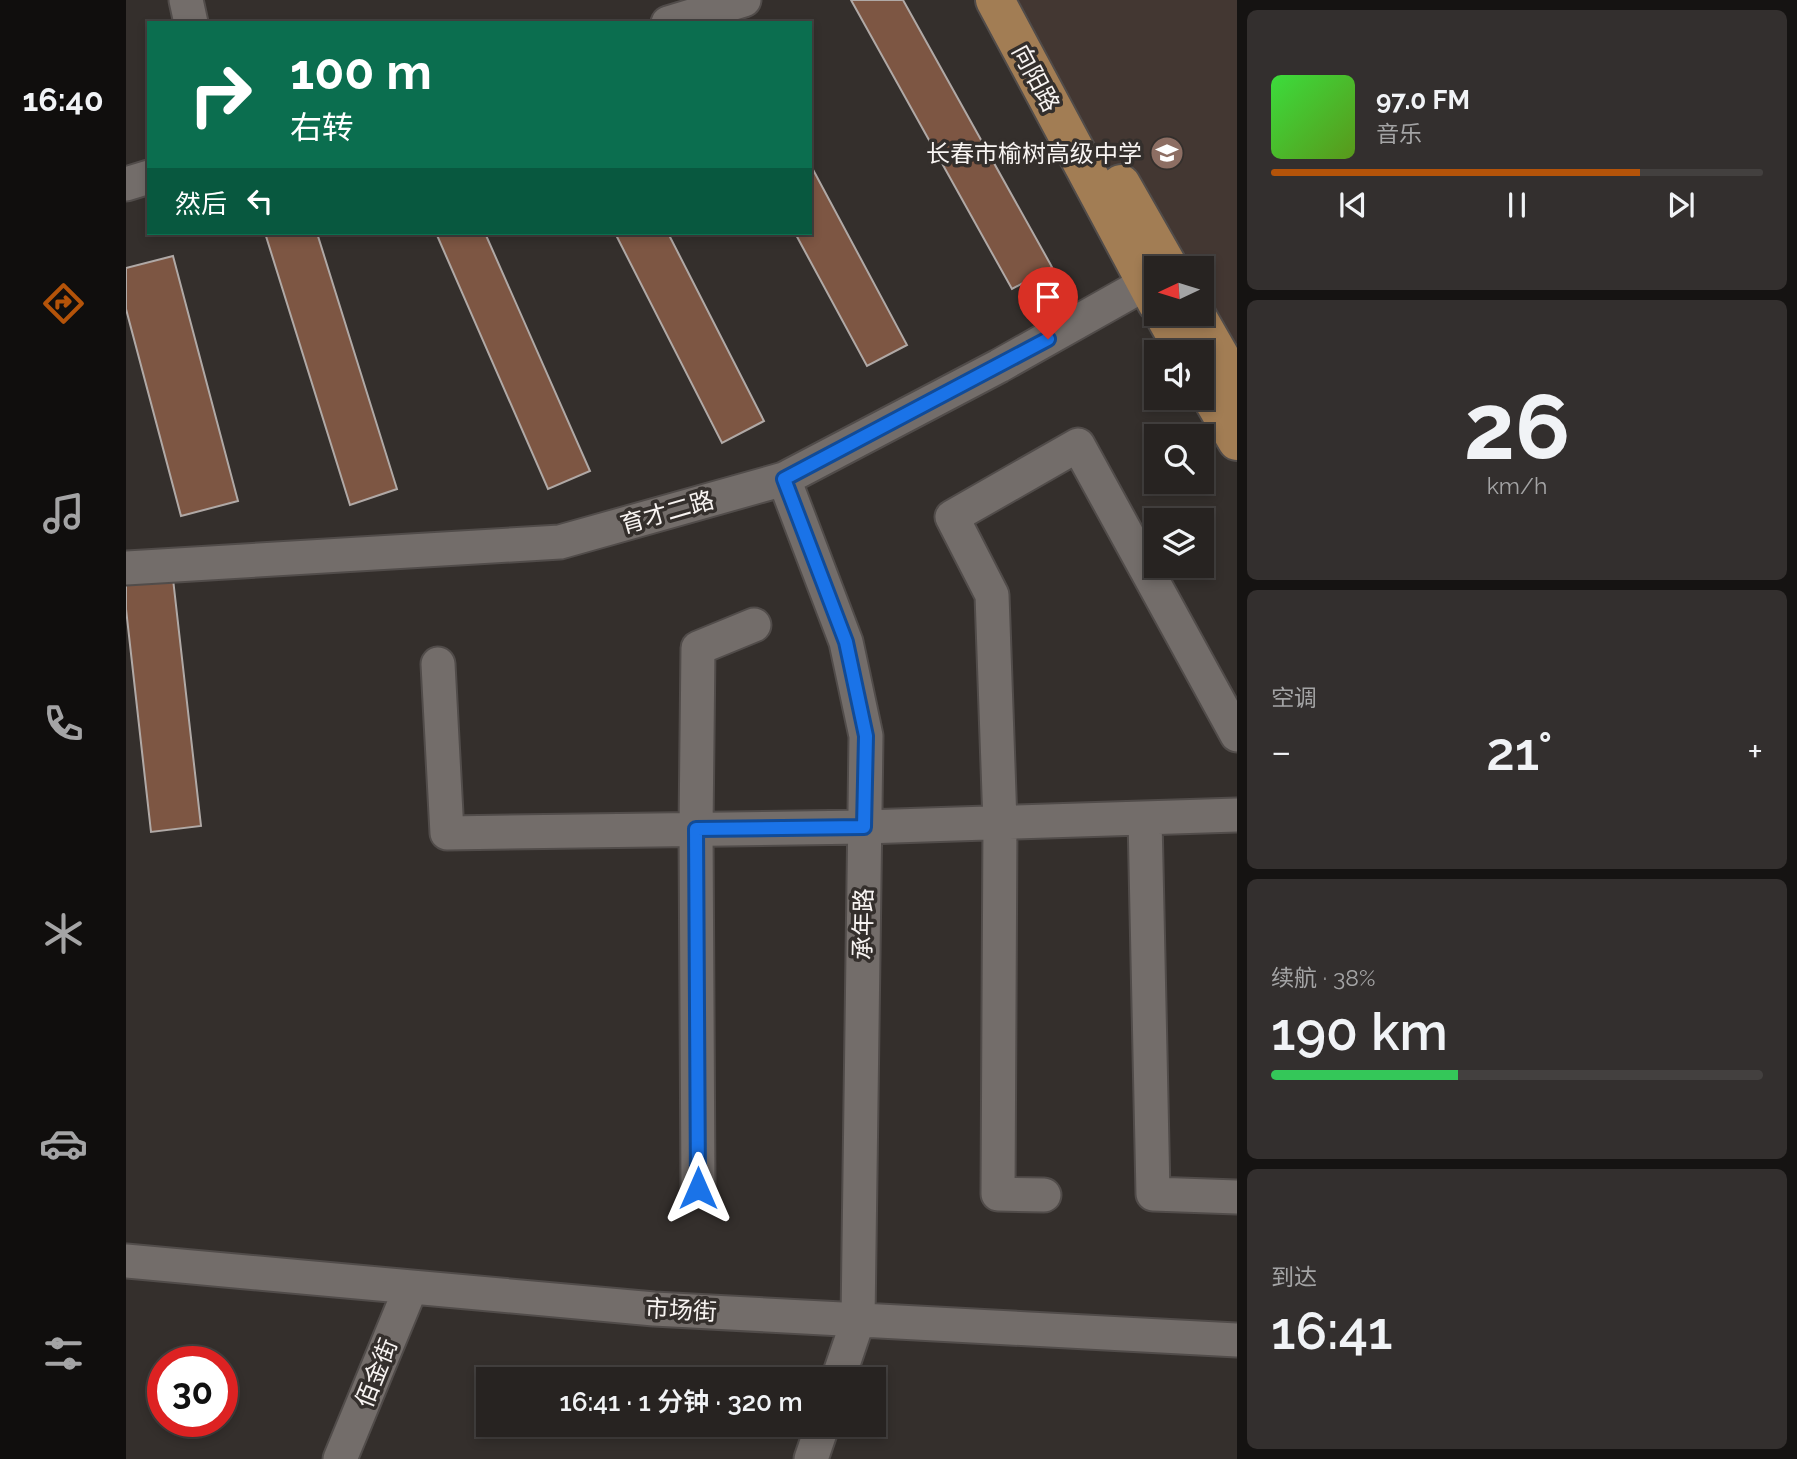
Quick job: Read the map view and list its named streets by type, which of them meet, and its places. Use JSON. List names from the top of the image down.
{
  "streets": {
    "main road": ["向阳路"],
    "street": [
      "育才二路",
      "承年路",
      "市场街",
      "佰金街"
    ]
  },
  "crossings": [
    ["育才二路", "承年路"],
    ["承年路", "市场街"],
    ["市场街", "佰金街"]
  ],
  "places": {
    "school or university": ["长春市榆树高级中学"]
  },
  "north": "left",
  "page": {
    "tabs": "16:40",
    "turn": ["100 m", "右转"],
    "song": ["97.0 FM", "音乐"],
    "then": "然后",
    "tile": [
      ["26", "km/h"],
      "空调",
      ["续航 · 38%", "190 km"],
      ["到达", "16:41"]
    ],
    "heat": ["−", "21°", "+"],
    "limit": "30",
    "trip": "16:41 · 1 分钟 · 320 m"
  }
}
